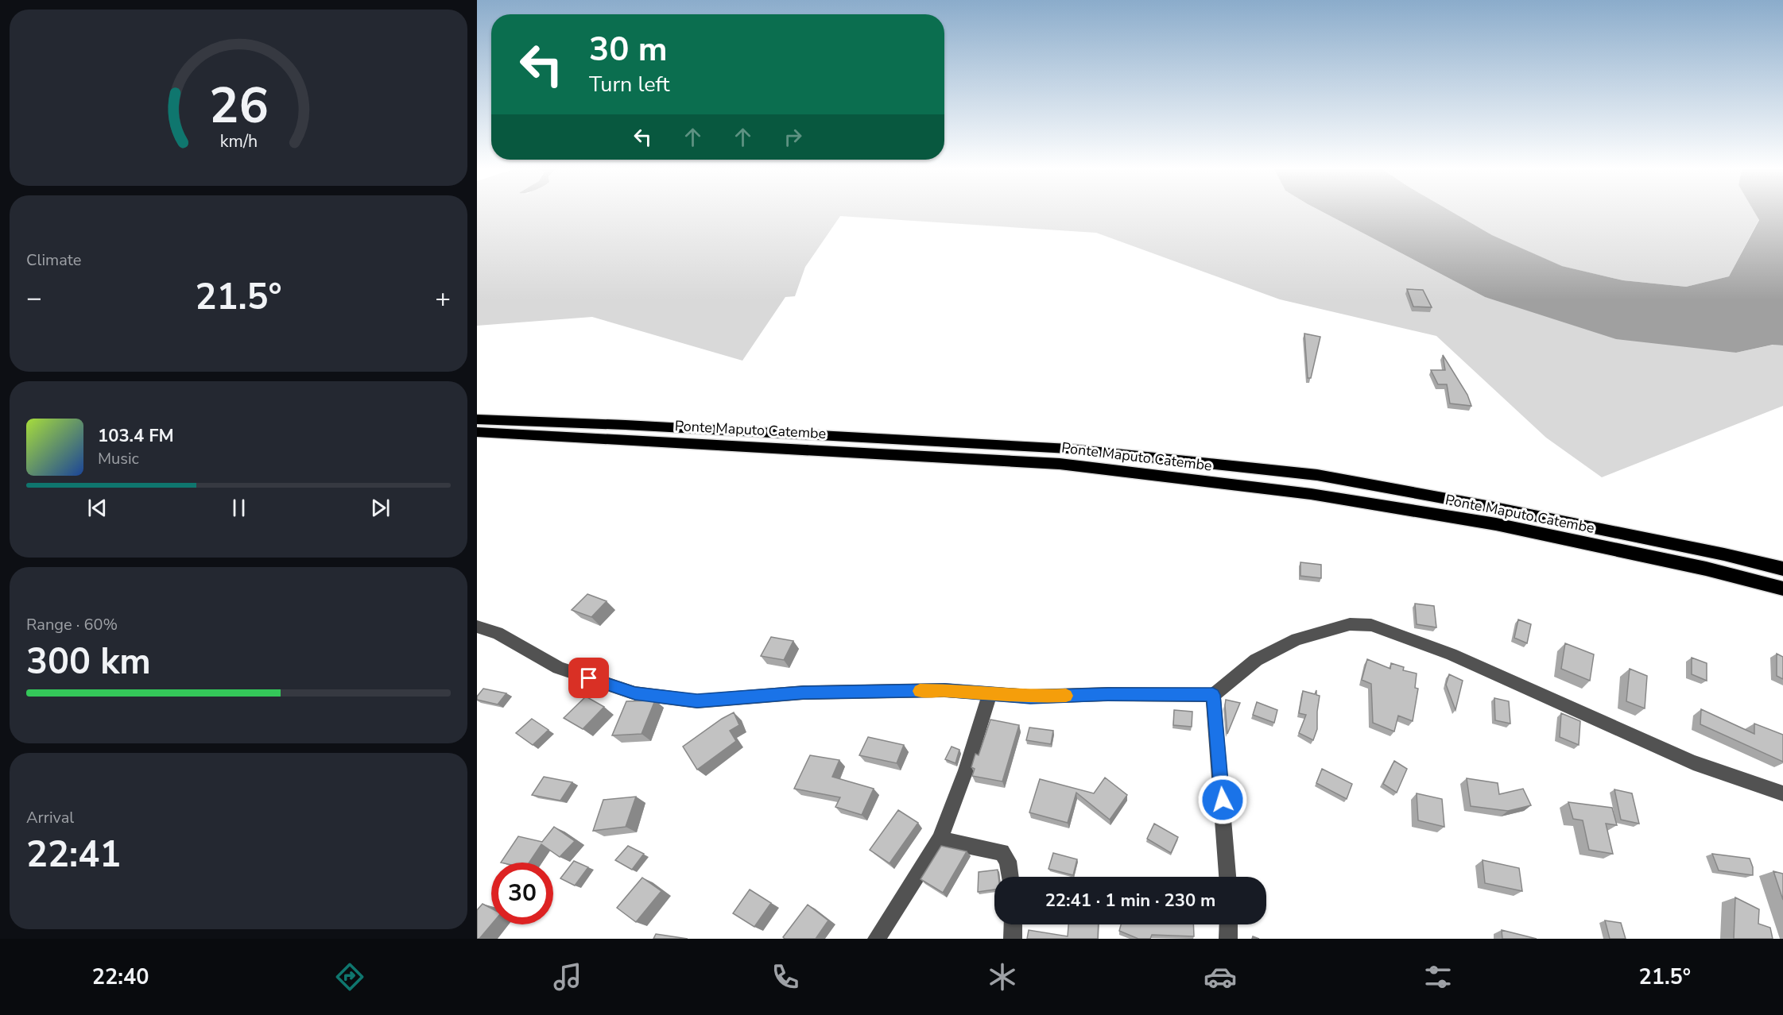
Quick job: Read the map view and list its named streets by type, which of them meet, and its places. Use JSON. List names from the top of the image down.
{
  "streets": {
    "highway": ["Ponte Maputo Catembe"]
  },
  "page": {
    "turn": ["30 m", "Turn left"],
    "tile": [
      "Climate",
      ["Range · 60%", "300 km"],
      ["Arrival", "22:41"]
    ],
    "heat": ["−", "21.5°", "+"],
    "song": ["103.4 FM", "Music"],
    "limit": "30",
    "trip": "22:41 · 1 min · 230 m",
    "tabs": ["22:40", "21.5°"],
    "gauge": ["26", "km/h"]
  }
}
